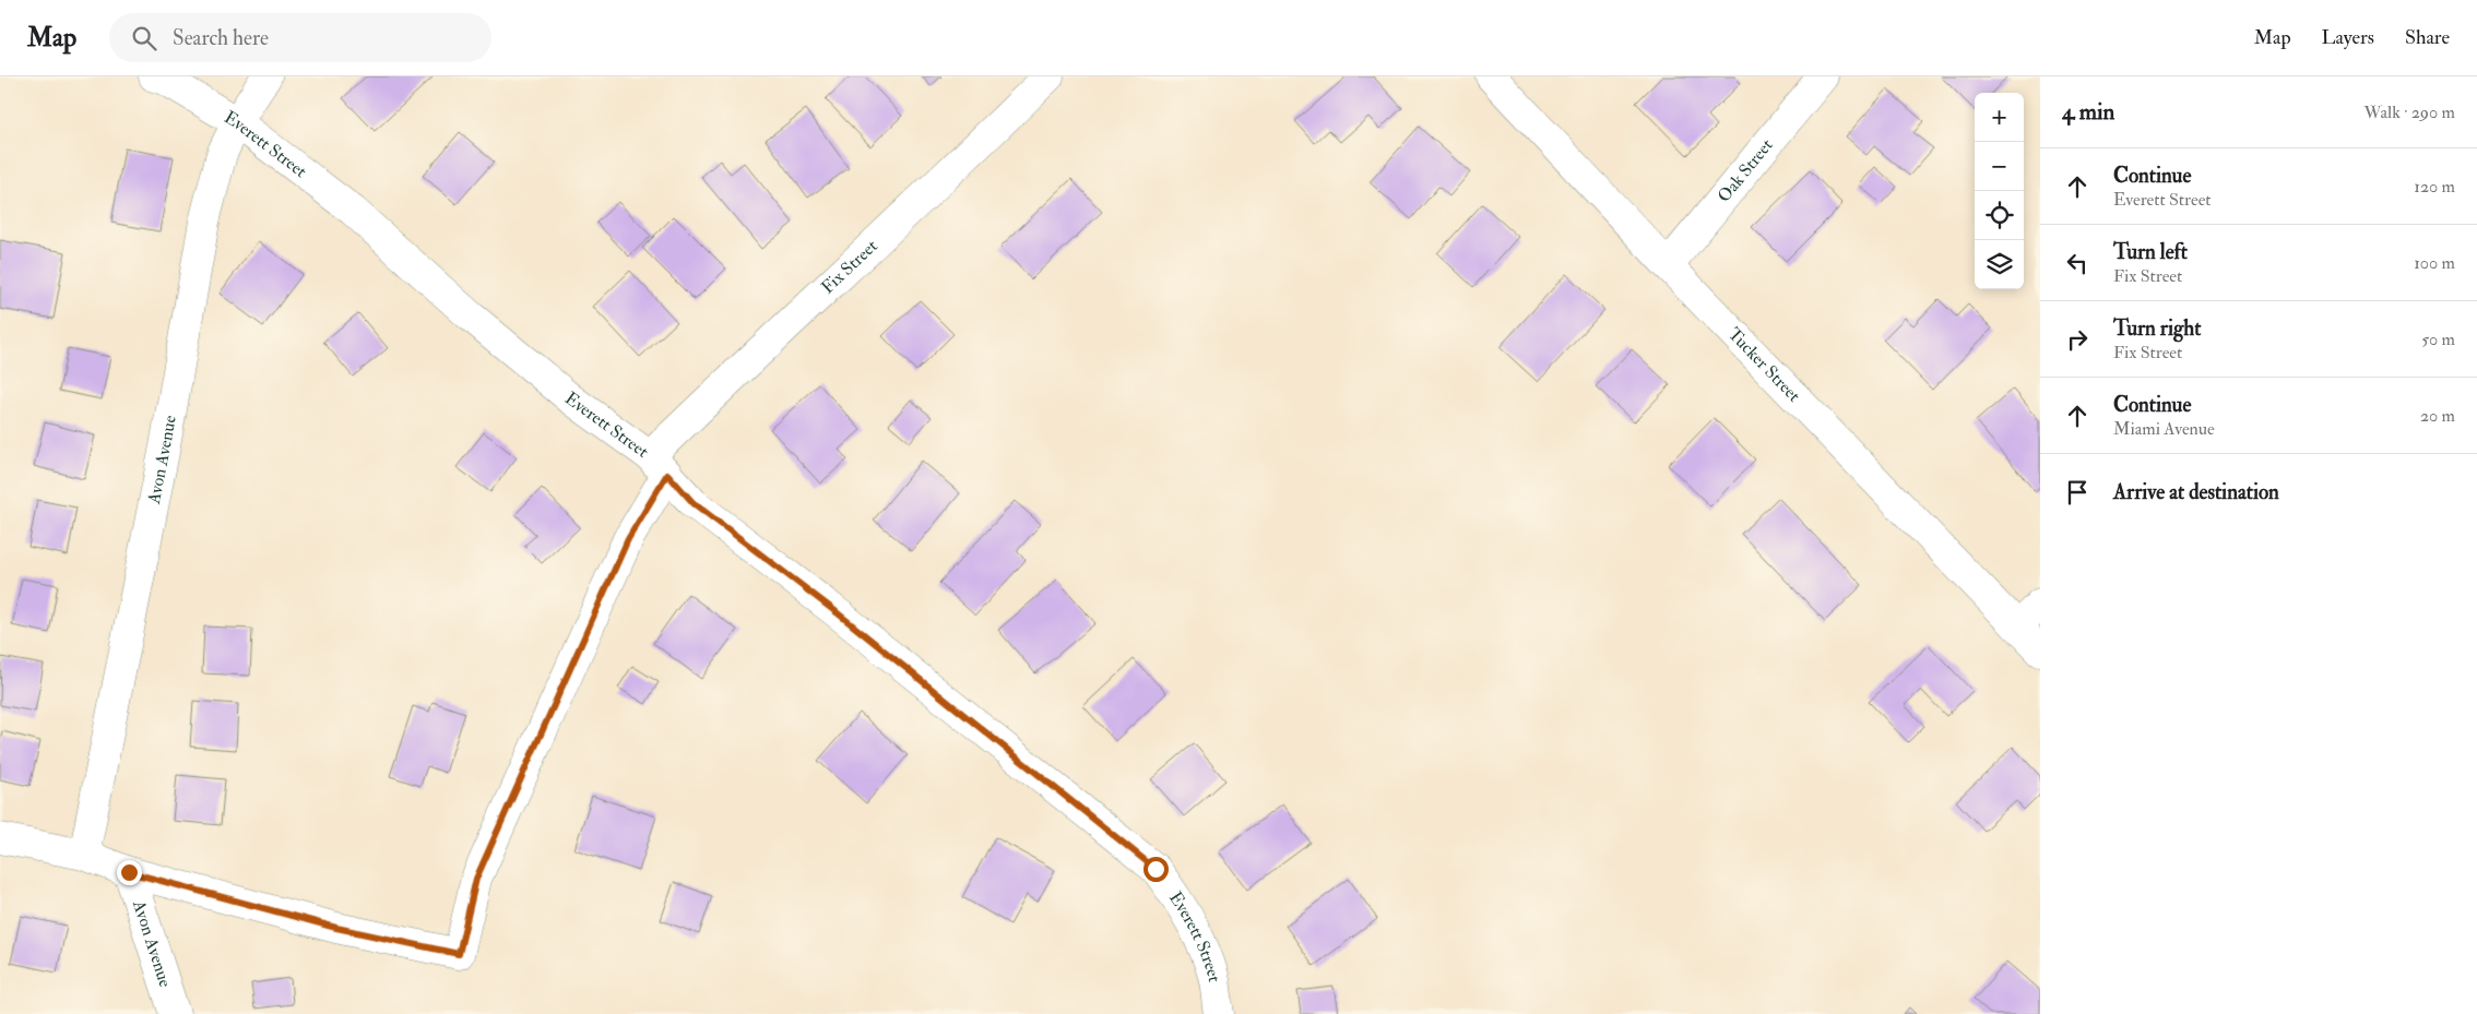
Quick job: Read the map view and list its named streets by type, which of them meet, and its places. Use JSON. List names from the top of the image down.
{
  "streets": {
    "street": [
      "Everett Street",
      "Oak Street",
      "Fix Street",
      "Tucker Street",
      "Avon Avenue"
    ]
  },
  "crossings": [
    ["Everett Street", "Fix Street"],
    ["Everett Street", "Avon Avenue"],
    ["Oak Street", "Tucker Street"],
    ["Fix Street", "Avon Avenue"]
  ],
  "page": {
    "header": "Map",
    "search": "Search here",
    "nav": ["Map", "Layers", "Share"],
    "heading": ["4 min", "Walk · 290 m"],
    "map_buttons": ["+", "−"],
    "list": [
      ["Continue", "Everett Street", "120 m"],
      ["Turn left", "Fix Street", "100 m"],
      ["Turn right", "Fix Street", "50 m"],
      ["Continue", "Miami Avenue", "20 m"],
      "Arrive at destination"
    ]
  }
}
